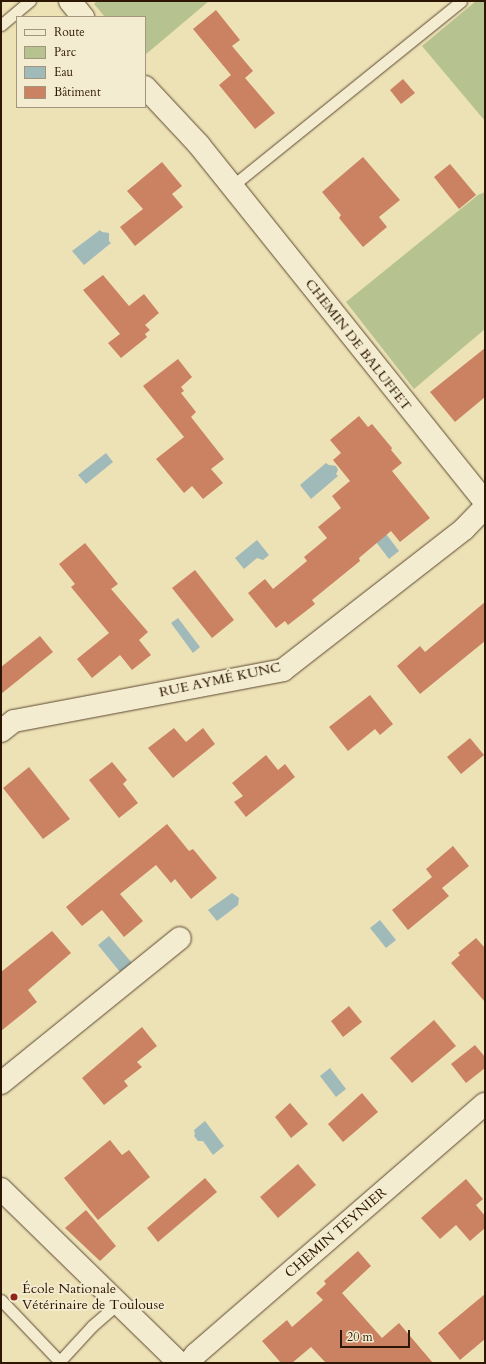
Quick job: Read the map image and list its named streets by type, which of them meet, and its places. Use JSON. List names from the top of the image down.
{
  "streets": {
    "street": ["CHEMIN DE BALUFFET", "RUE AYMÉ KUNC", "CHEMIN TEYNIER"]
  },
  "places": ["École Nationale Vétérinaire de Toulouse"],
  "legend": [
    "Route",
    "Parc",
    "Eau",
    "Bâtiment"
  ],
  "scale_bar": "20 m"
}
